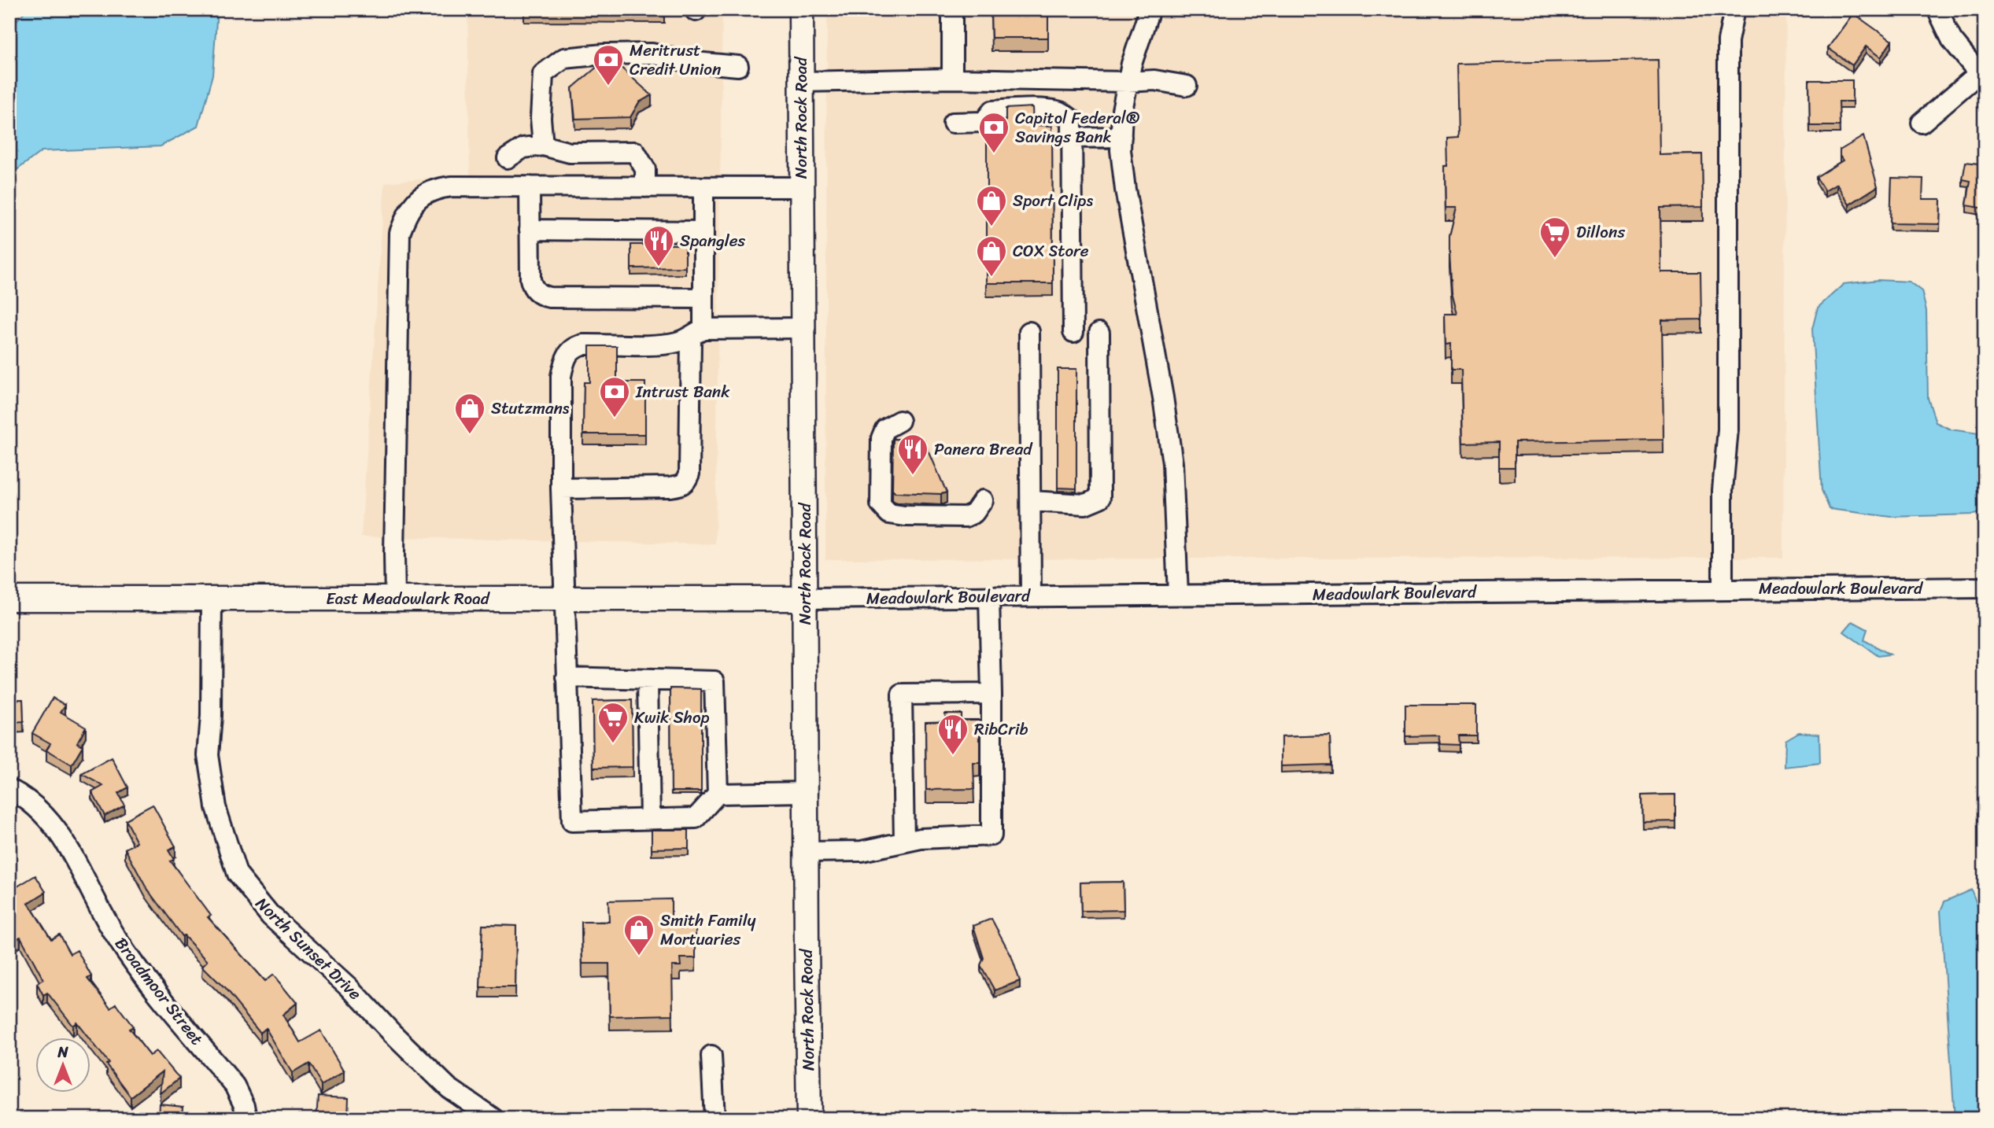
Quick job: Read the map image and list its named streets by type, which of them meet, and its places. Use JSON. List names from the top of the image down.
{
  "streets": {
    "main road": ["North Rock Road", "East Meadowlark Road"],
    "street": ["Meadowlark Boulevard", "North Sunset Drive", "Broadmoor Street"]
  },
  "crossings": [
    ["North Rock Road", "Meadowlark Boulevard"],
    ["North Rock Road", "East Meadowlark Road"],
    ["Meadowlark Boulevard", "East Meadowlark Road"],
    ["East Meadowlark Road", "North Sunset Drive"]
  ],
  "places": {
    "bank": ["Meritrust Credit Union", "Capitol Federal® Savings Bank", "Intrust Bank"],
    "shop": [
      "Sport Clips",
      "COX Store",
      "Stutzmans",
      "Smith Family Mortuaries"
    ],
    "supermarket": ["Dillons", "Kwik Shop"],
    "restaurant": ["Spangles", "Panera Bread", "RibCrib"]
  },
  "north": "top"
}
